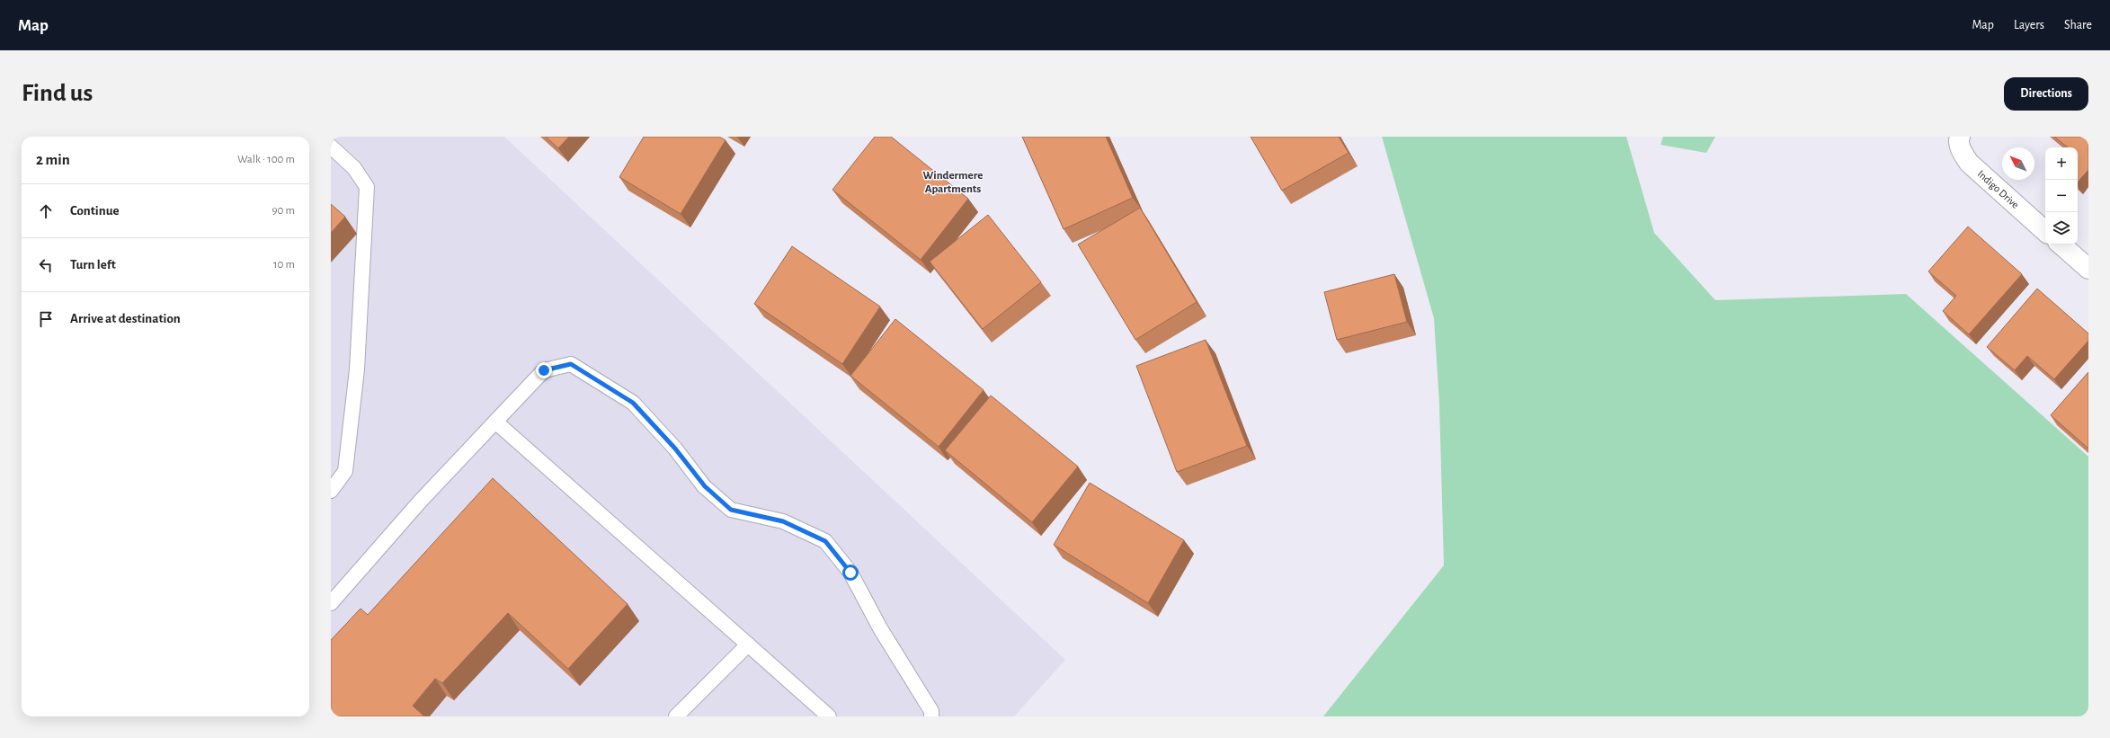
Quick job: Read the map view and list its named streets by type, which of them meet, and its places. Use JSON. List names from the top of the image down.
{
  "streets": {
    "street": ["Indigo Drive"]
  },
  "districts": ["Windermere Apartments"],
  "north": "top left",
  "page": {
    "header": "Map",
    "nav": ["Map", "Layers", "Share"],
    "buttons": "Directions",
    "title": "Find us",
    "heading": ["2 min", "Walk · 100 m"],
    "map_buttons": ["+", "−"],
    "list": [
      ["Continue", "90 m"],
      ["Turn left", "10 m"],
      "Arrive at destination"
    ]
  }
}
